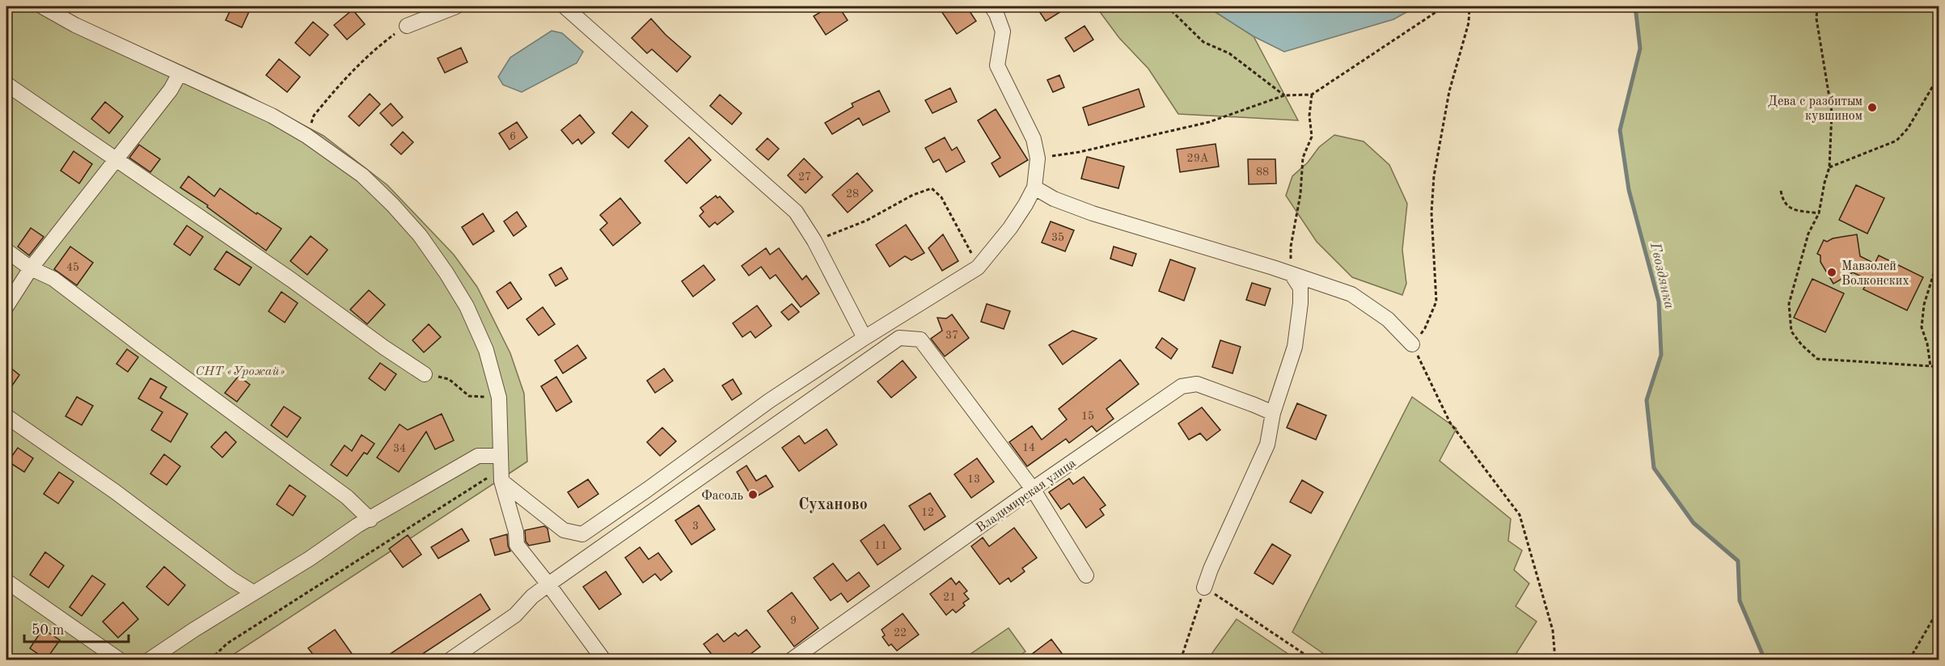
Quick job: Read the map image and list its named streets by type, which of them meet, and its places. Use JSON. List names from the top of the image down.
{
  "streets": {
    "street": ["Владимирская улица"]
  },
  "districts": ["Суханово"],
  "water": ["Гвоздянка"],
  "parks": ["СНТ «Урожай»"],
  "places": ["Дева с разбитым кувшином", "Мавзолей Волконских", "Фасоль"],
  "house_numbers": [
    "6",
    "29А",
    "88",
    "27",
    "28",
    "35",
    "45",
    "37",
    "15",
    "14",
    "34",
    "13",
    "12",
    "3",
    "11",
    "21",
    "9",
    "22"
  ],
  "scale_bar": "50 m"
}
